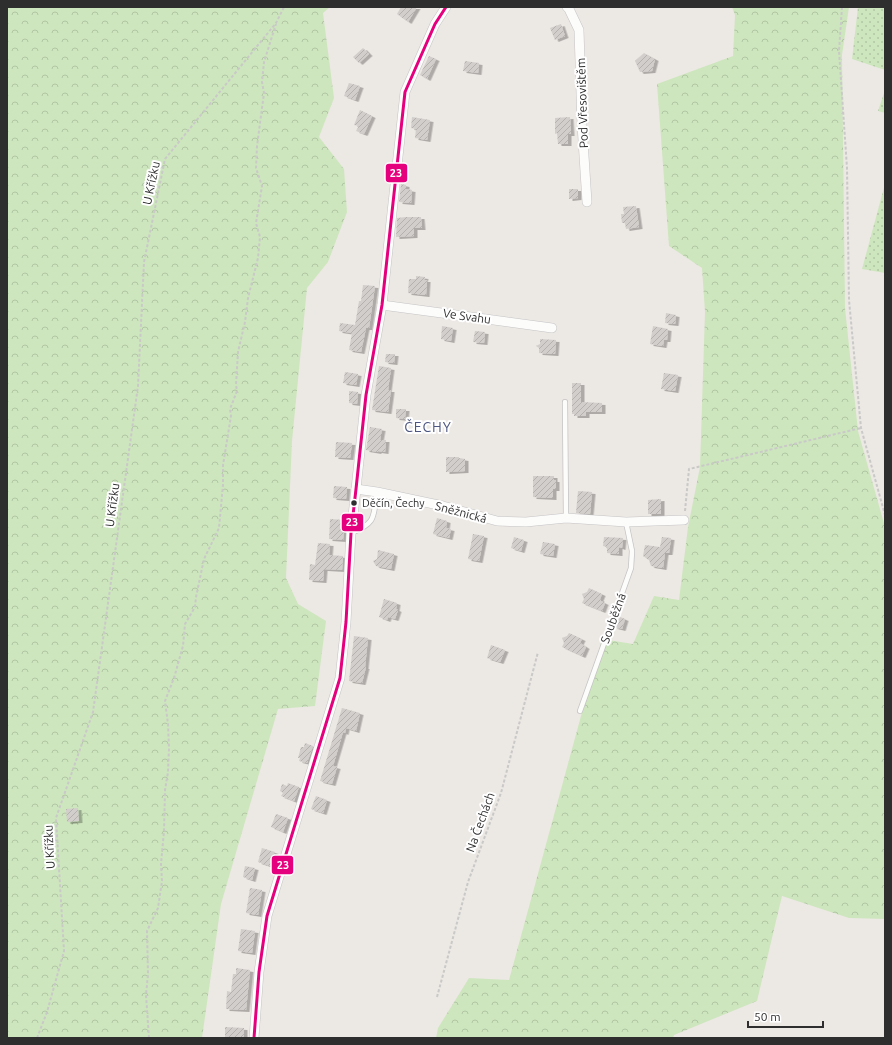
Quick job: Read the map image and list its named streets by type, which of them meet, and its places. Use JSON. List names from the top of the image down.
{
  "streets": {
    "street": ["Pod Vřesovištěm", "Ve Svahu", "Sněžnická"],
    "lane": ["Souběžná"],
    "path": ["U Křížku", "Na Čechách"]
  },
  "crossings": [
    ["Sněžnická", "Souběžná"]
  ],
  "districts": ["ČECHY"],
  "places": ["Děčín, Čechy"],
  "lines": ["transit line 23"],
  "scale_bar": "50 m"
}
